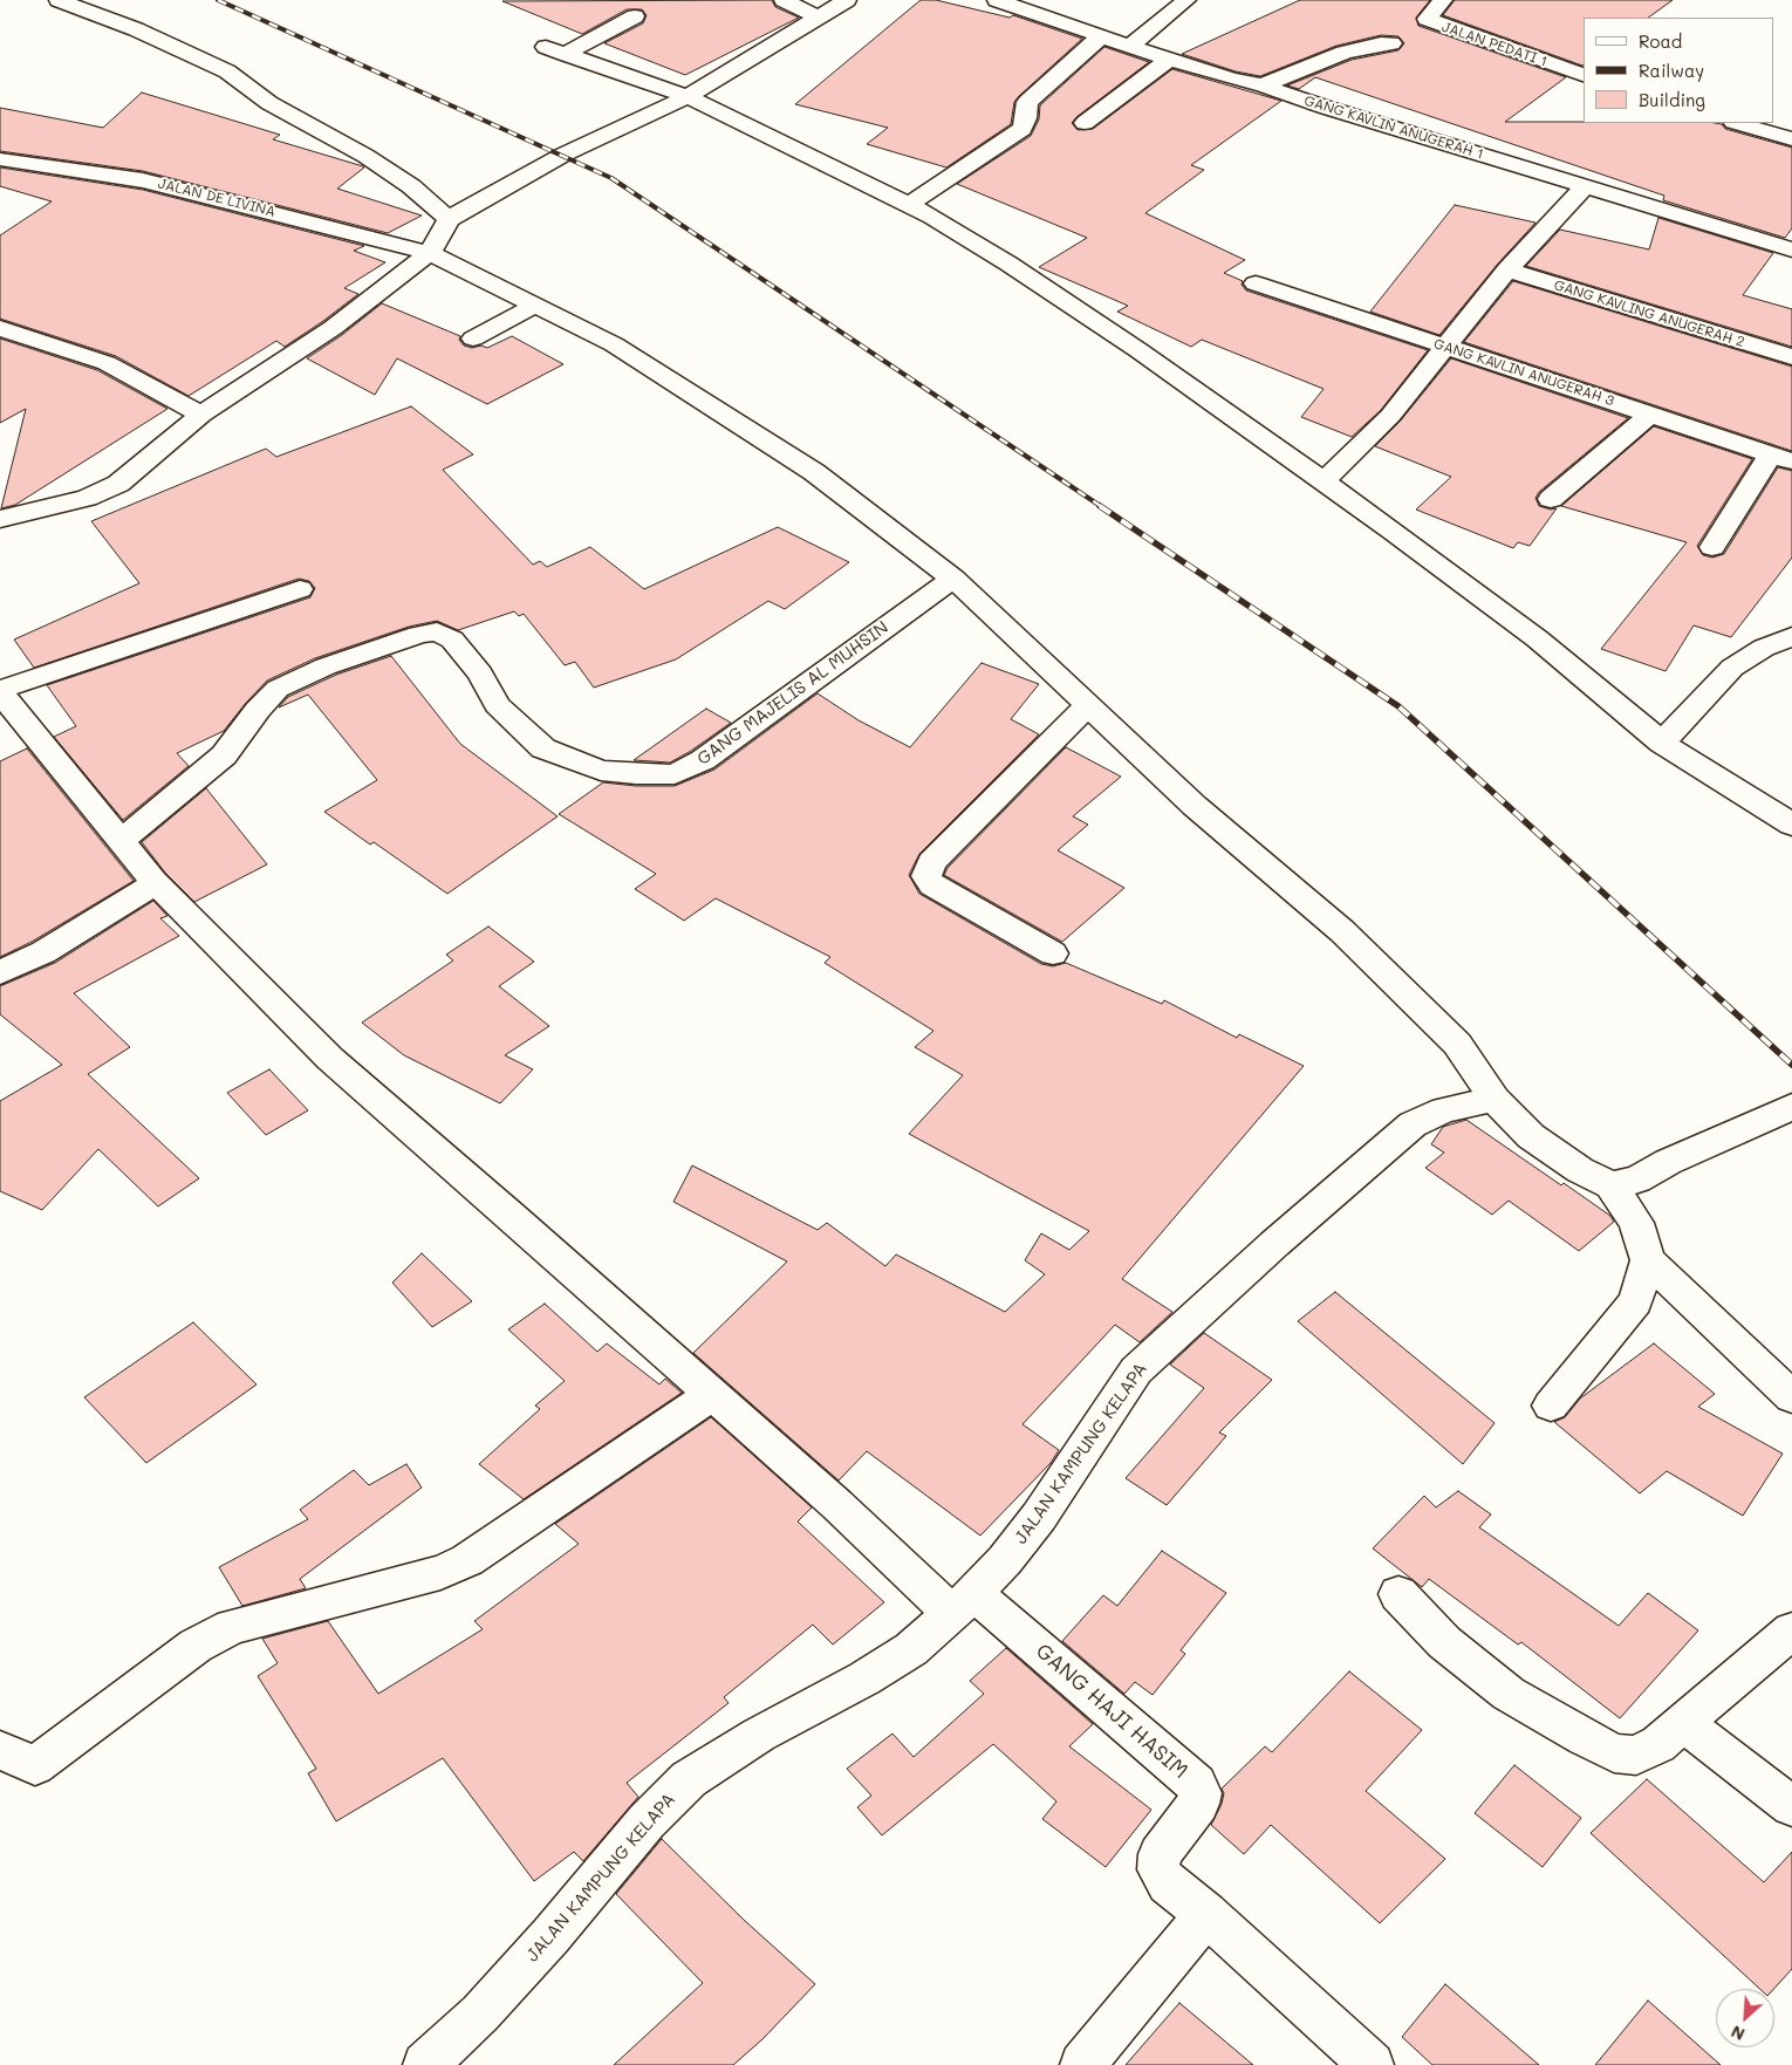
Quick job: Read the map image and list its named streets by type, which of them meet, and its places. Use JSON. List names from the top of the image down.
{
  "streets": {
    "street": [
      "JALAN PEDATI 1",
      "GANG KAVLIN ANUGERAH 1",
      "JALAN DE LIVINA",
      "GANG KAVLING ANUGERAH 2",
      "GANG KAVLIN ANUGERAH 3",
      "GANG MAJELIS AL MUHSIN",
      "JALAN KAMPUNG KELAPA",
      "GANG HAJI HASIM"
    ]
  },
  "crossings": [
    ["JALAN DE LIVINA", "GANG MAJELIS AL MUHSIN"],
    ["JALAN DE LIVINA", "JALAN KAMPUNG KELAPA"],
    ["JALAN KAMPUNG KELAPA", "GANG HAJI HASIM"]
  ],
  "legend": ["Road", "Railway", "Building"],
  "north": "bottom left"
}
